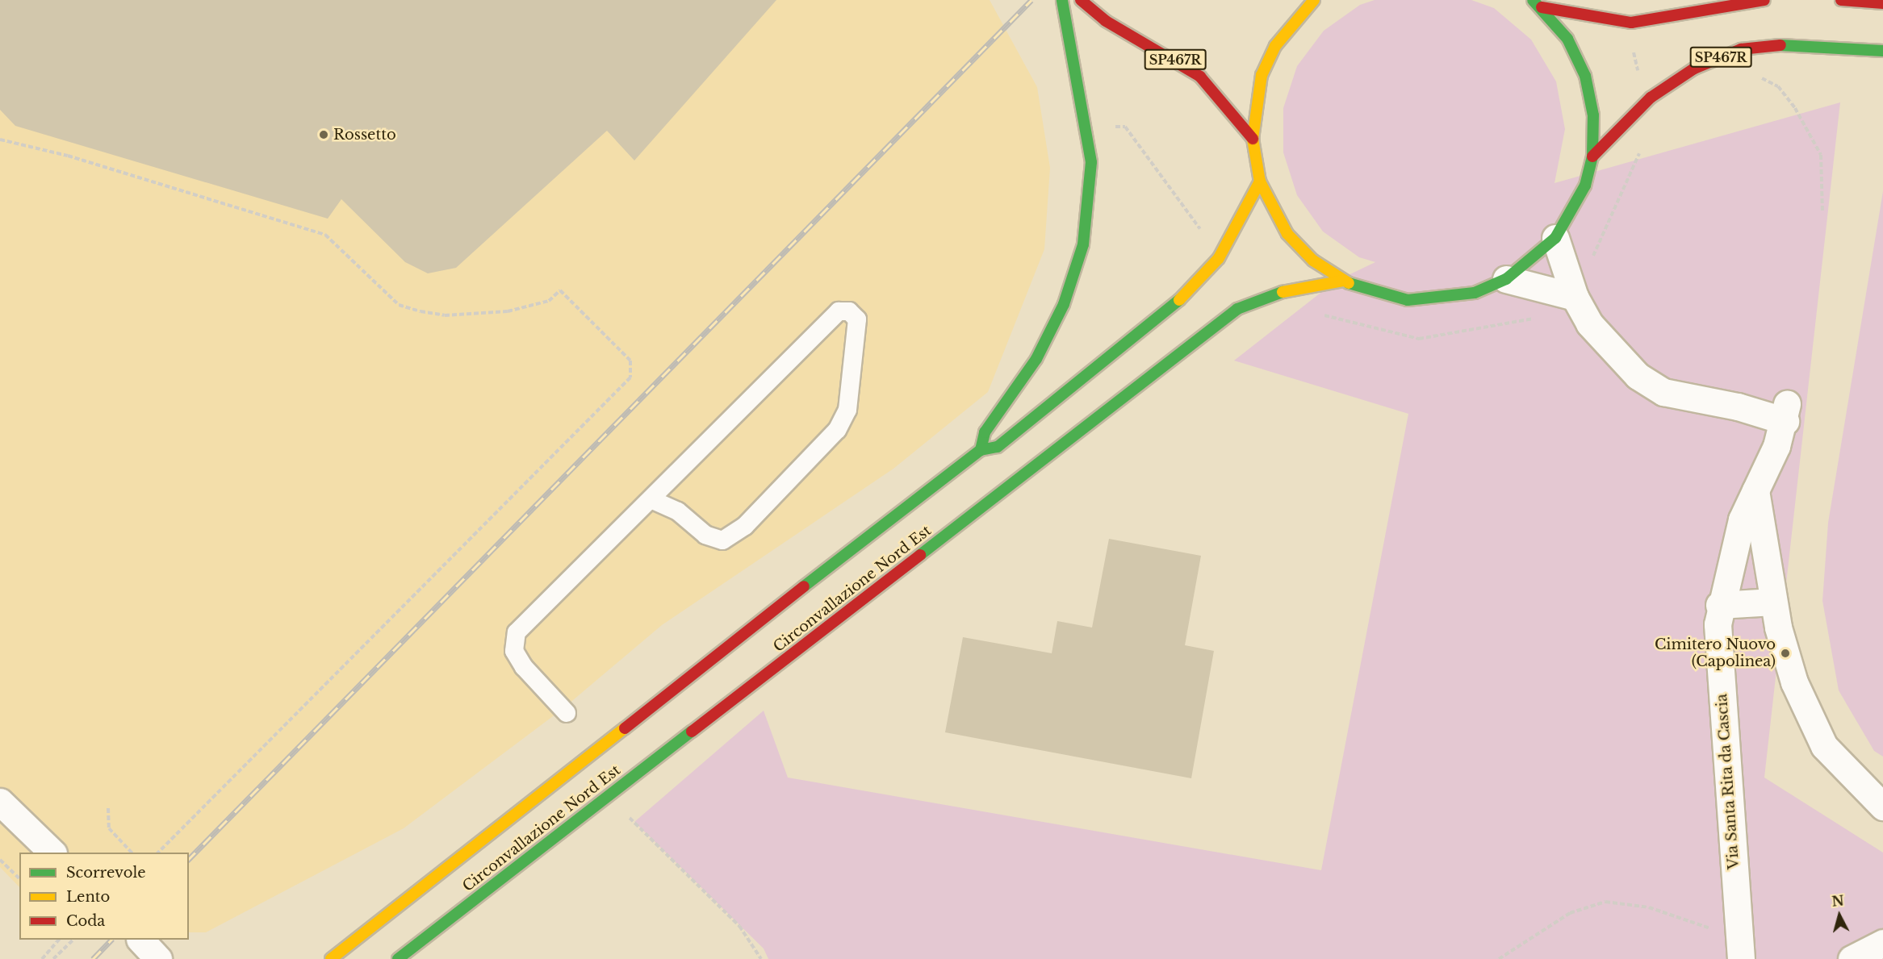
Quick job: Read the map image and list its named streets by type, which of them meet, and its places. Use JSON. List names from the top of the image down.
{
  "streets": {
    "main road": ["SP467R", "Circonvallazione Nord Est"],
    "street": ["Via Santa Rita da Cascia"]
  },
  "places": ["Rossetto", "Cimitero Nuovo (Capolinea)"],
  "legend": ["Scorrevole", "Lento", "Coda"],
  "north": "top"
}
